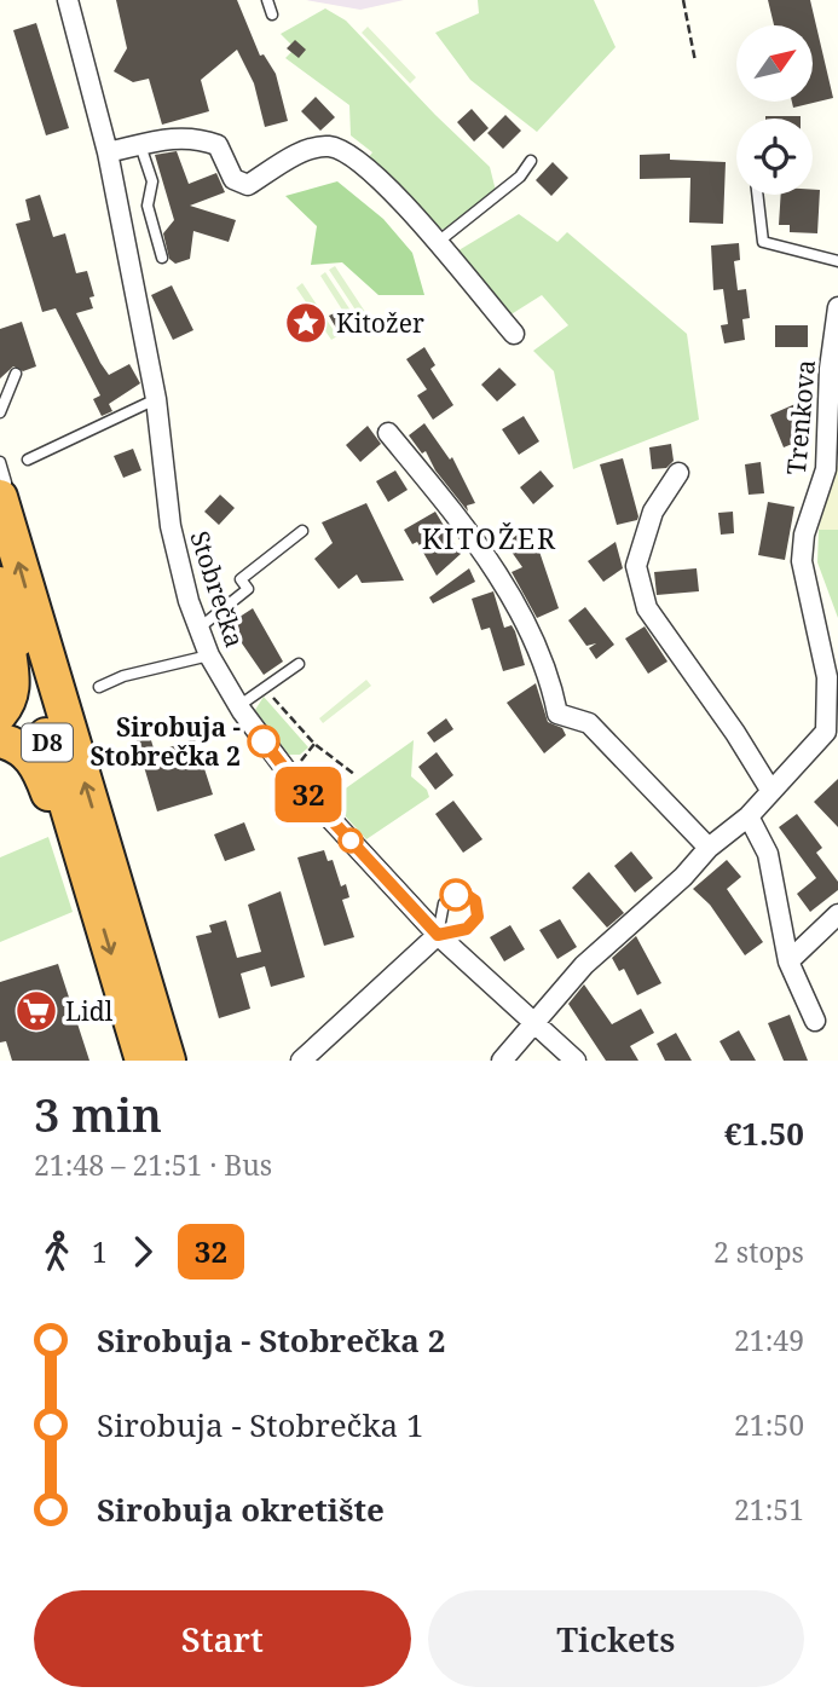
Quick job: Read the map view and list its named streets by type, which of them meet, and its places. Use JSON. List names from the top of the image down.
{
  "streets": {
    "highway": ["D8"],
    "street": ["Trenkova", "Stobrečka"]
  },
  "crossings": [
    ["Trenkova", "Stobrečka"]
  ],
  "districts": ["KITOŽER"],
  "places": {
    "place": ["Kitožer"],
    "other": ["Sirobuja - Stobrečka 2"],
    "supermarket": ["Lidl"]
  },
  "lines": ["bus line 32"],
  "north": "top right",
  "page": {
    "on_map": "32",
    "heading": ["3 min", "21:48 – 21:51 · Bus", "€1.50"],
    "legs": ["1", "32", "2 stops"],
    "list": [
      {
        "name": "Sirobuja - Stobrečka 2",
        "value": "21:49"
      },
      {
        "name": "Sirobuja - Stobrečka 1",
        "value": "21:50"
      },
      {
        "name": "Sirobuja okretište",
        "value": "21:51"
      }
    ],
    "buttons": ["Start", "Tickets"]
  }
}
